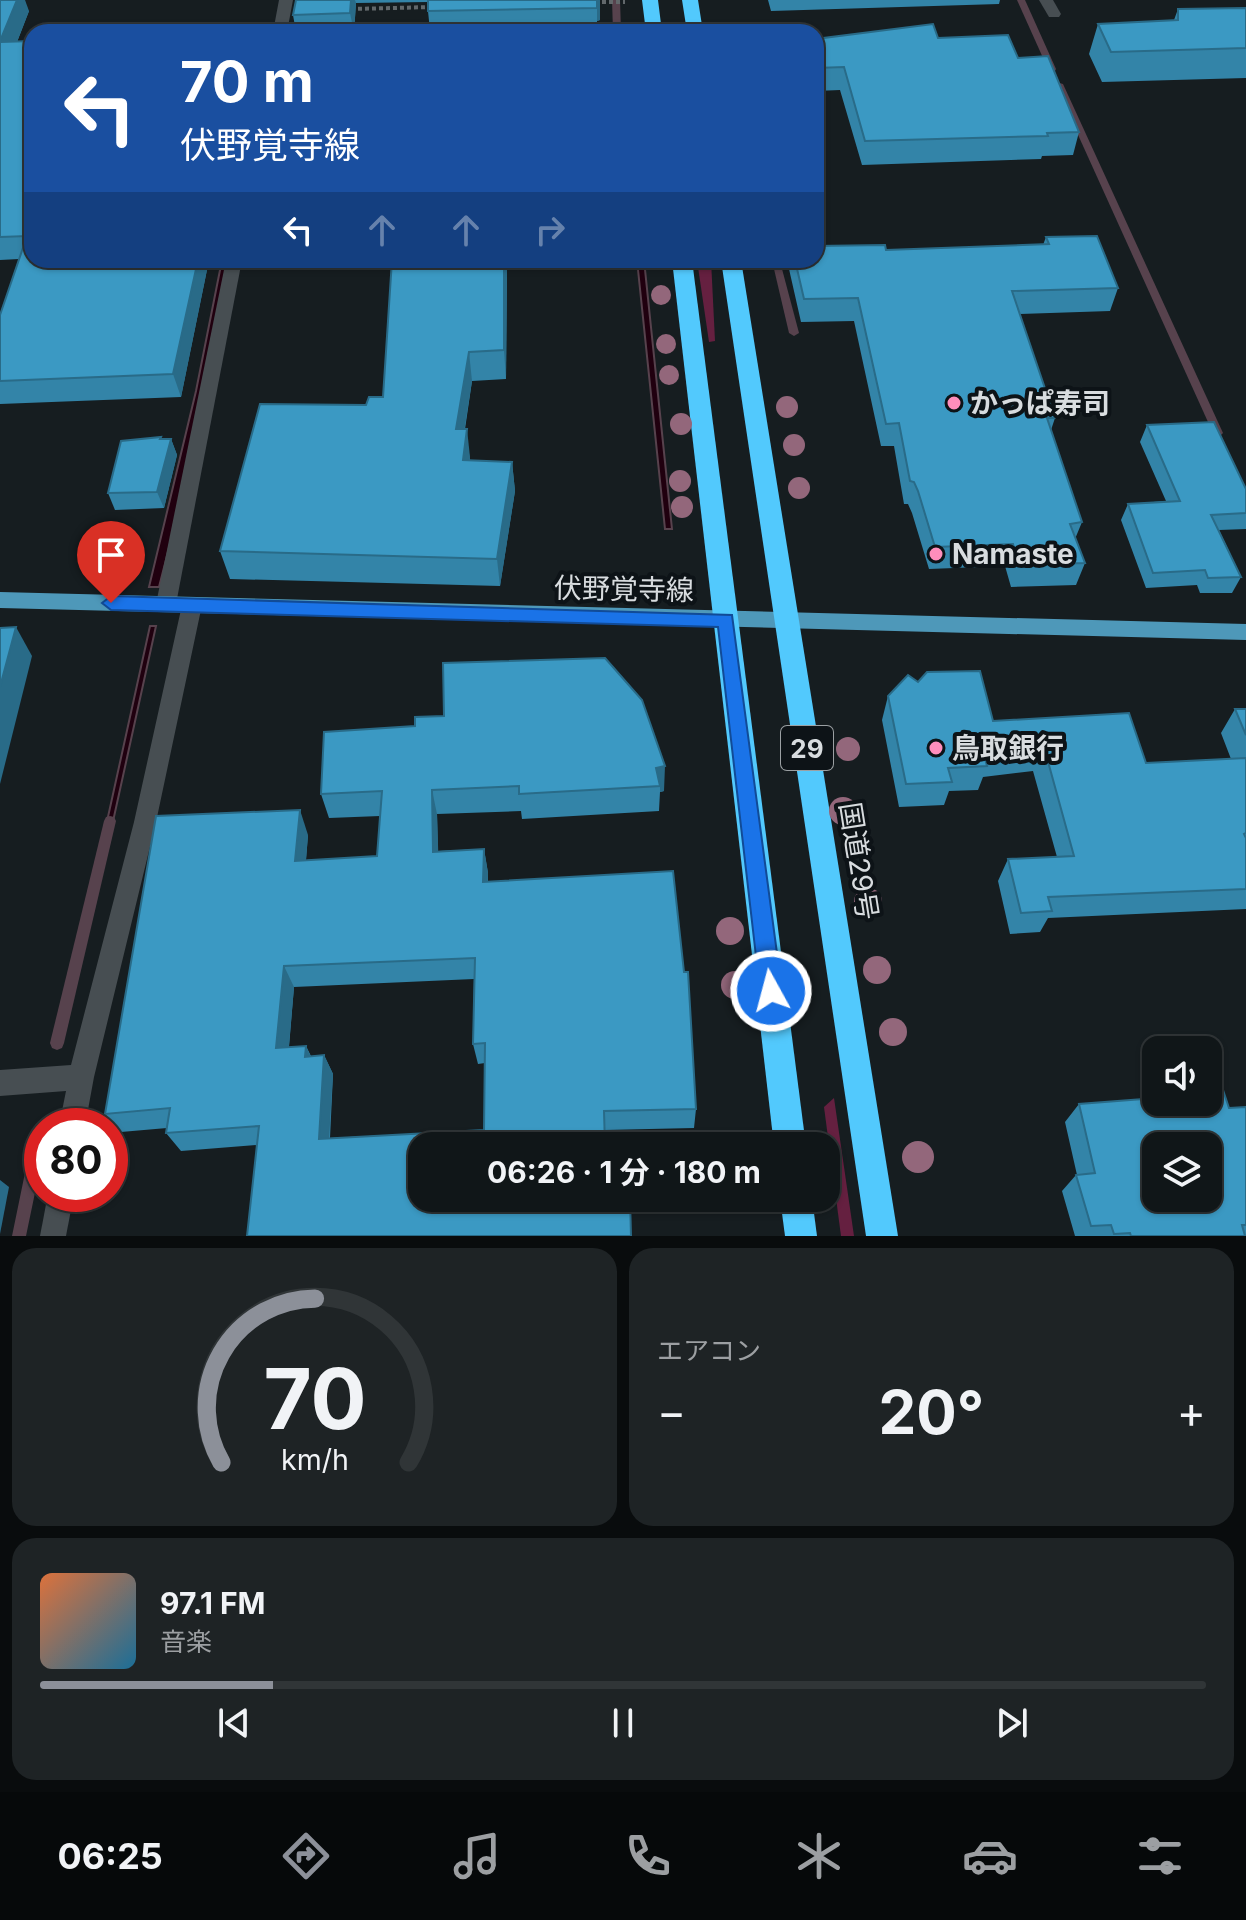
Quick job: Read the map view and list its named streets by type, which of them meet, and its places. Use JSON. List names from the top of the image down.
{
  "streets": {
    "highway": ["29", "国道29号"],
    "main road": ["伏野覚寺線"]
  },
  "crossings": [
    ["伏野覚寺線", "29"],
    ["伏野覚寺線", "国道29号"]
  ],
  "places": ["かっぱ寿司", "Namaste", "鳥取銀行"],
  "page": {
    "turn": ["70 m", "伏野覚寺線"],
    "limit": "80",
    "trip": "06:26 · 1 分 · 180 m",
    "tile": "エアコン",
    "heat": ["−", "20°", "+"],
    "song": ["97.1 FM", "音楽"],
    "tabs": "06:25",
    "gauge": ["70", "km/h"]
  }
}
